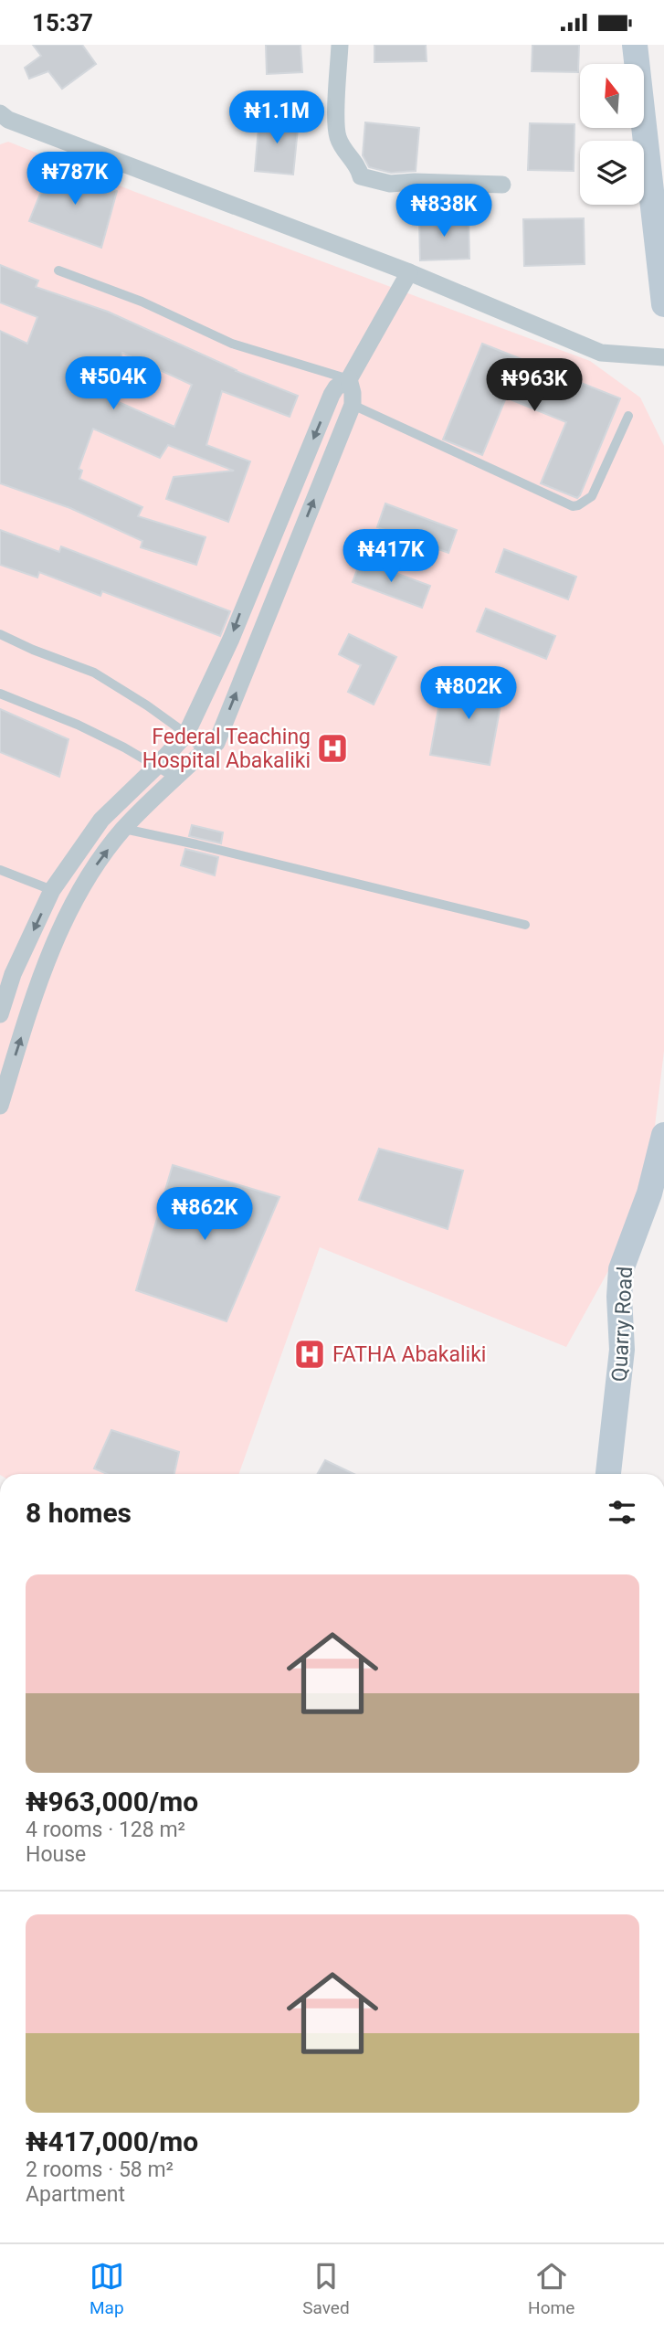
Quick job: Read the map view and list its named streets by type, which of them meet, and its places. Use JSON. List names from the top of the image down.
{
  "streets": {
    "street": ["Quarry Road"]
  },
  "places": {
    "hospital": ["Federal Teaching Hospital Abakaliki", "FATHA Abakaliki"]
  },
  "north": "top",
  "page": {
    "status": "15:37",
    "price": [
      "₦1.1M",
      "₦787K",
      "₦838K",
      "₦504K",
      "₦963K",
      "₦417K",
      "₦802K",
      "₦862K"
    ],
    "heading": "8 homes",
    "list": [
      {
        "name": "₦963,000/mo",
        "note": "4 rooms · 128 m² · House"
      },
      {
        "name": "₦417,000/mo",
        "note": "2 rooms · 58 m² · Apartment"
      }
    ],
    "tabs": ["Map", "Saved", "Home"]
  }
}
